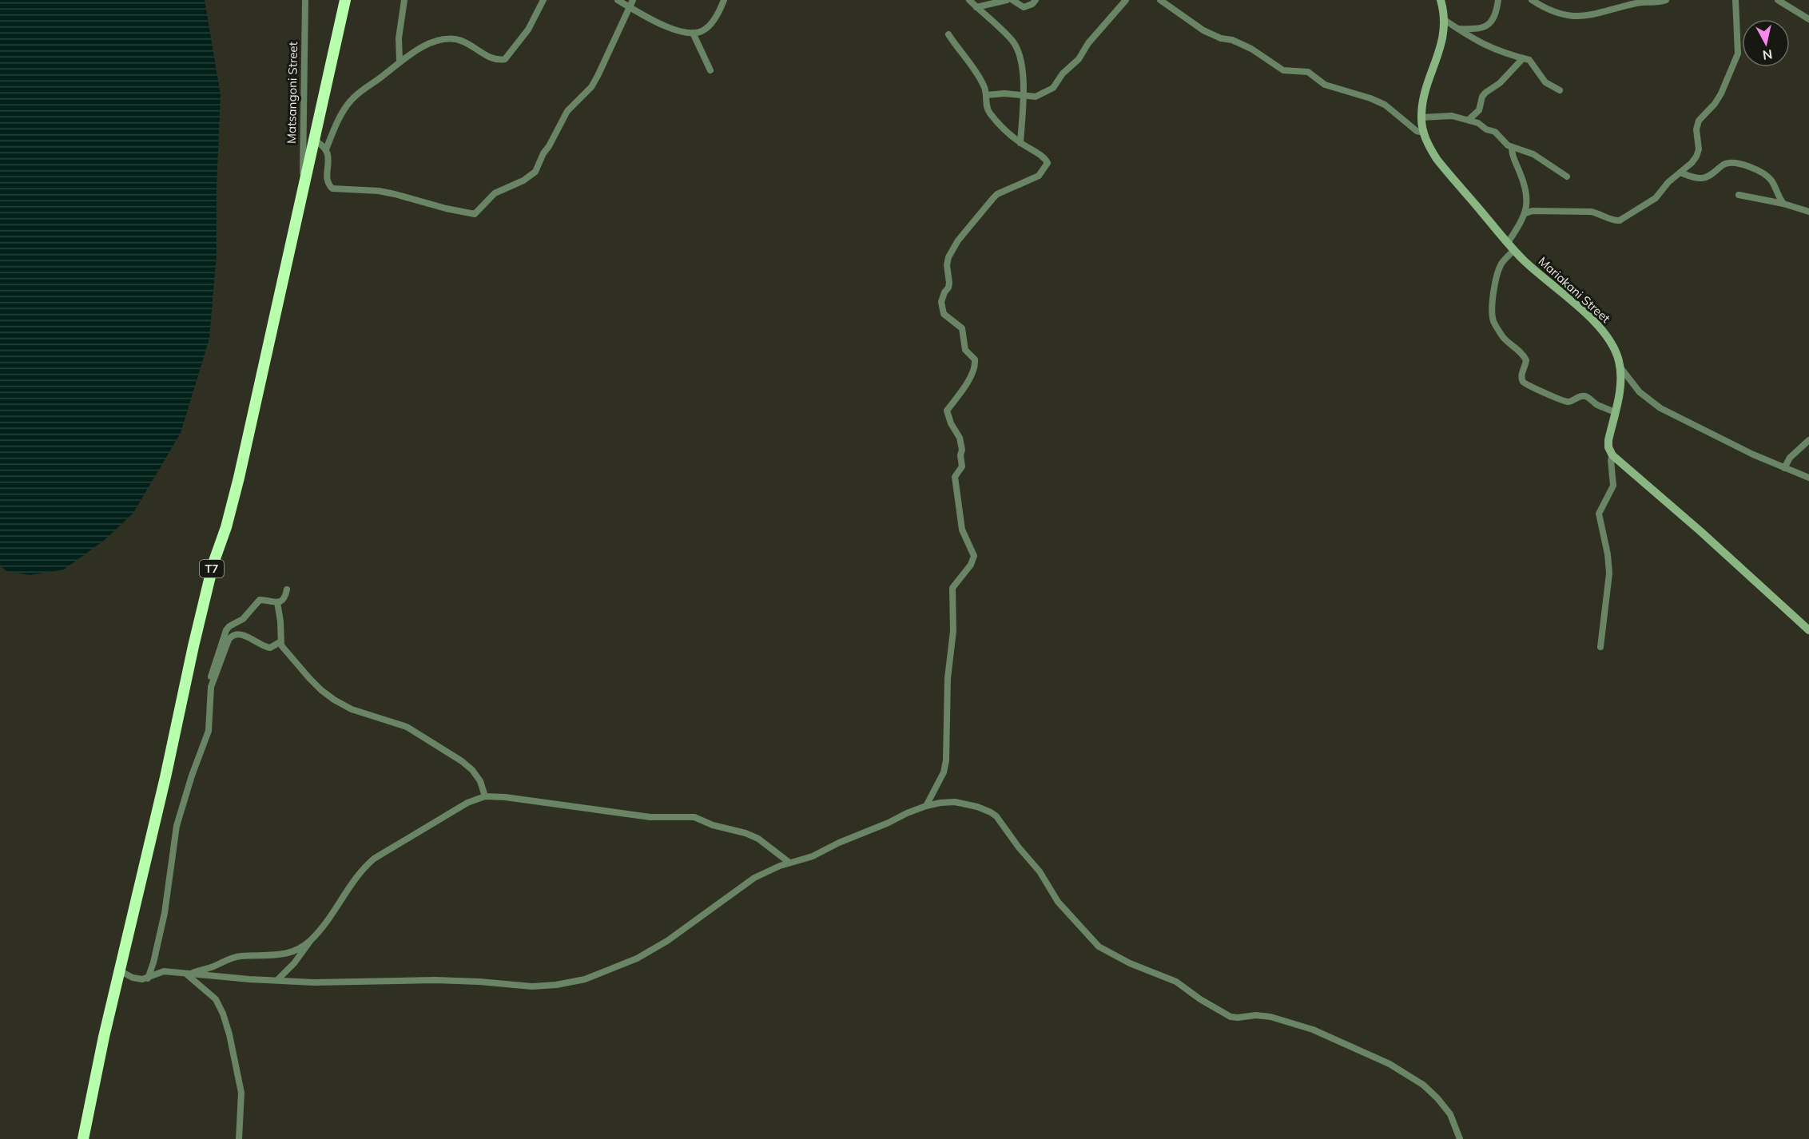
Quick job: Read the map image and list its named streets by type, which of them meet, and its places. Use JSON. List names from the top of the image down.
{
  "streets": {
    "highway": ["T7"],
    "street": ["Matsangoni Street", "Mariakani Street"]
  },
  "crossings": [
    ["Matsangoni Street", "T7"]
  ],
  "north": "bottom"
}
